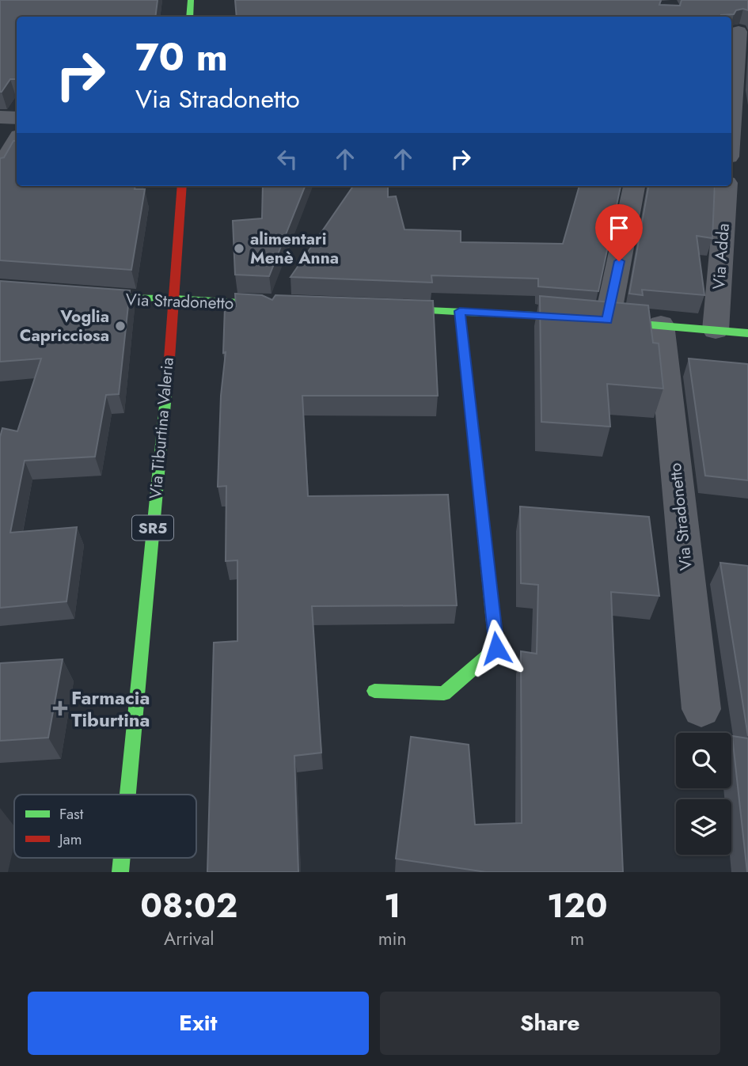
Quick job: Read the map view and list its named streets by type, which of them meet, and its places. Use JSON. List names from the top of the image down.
{
  "streets": {
    "street": [
      "Via Adda",
      "Via Stradonetto",
      "Via Tiburtina Valeria",
      "SR5"
    ]
  },
  "crossings": [
    ["Via Stradonetto", "Via Tiburtina Valeria"]
  ],
  "places": {
    "other": ["alimentari Menè Anna", "Voglia Capricciosa"],
    "health": ["Farmacia Tiburtina"]
  },
  "legend": ["Fast", "Jam"],
  "page": {
    "turn": ["70 m", "Via Stradonetto"],
    "eta": [
      "08:02",
      "Arrival",
      "1",
      "min",
      "120",
      "m"
    ],
    "buttons": ["Exit", "Share"]
  }
}
